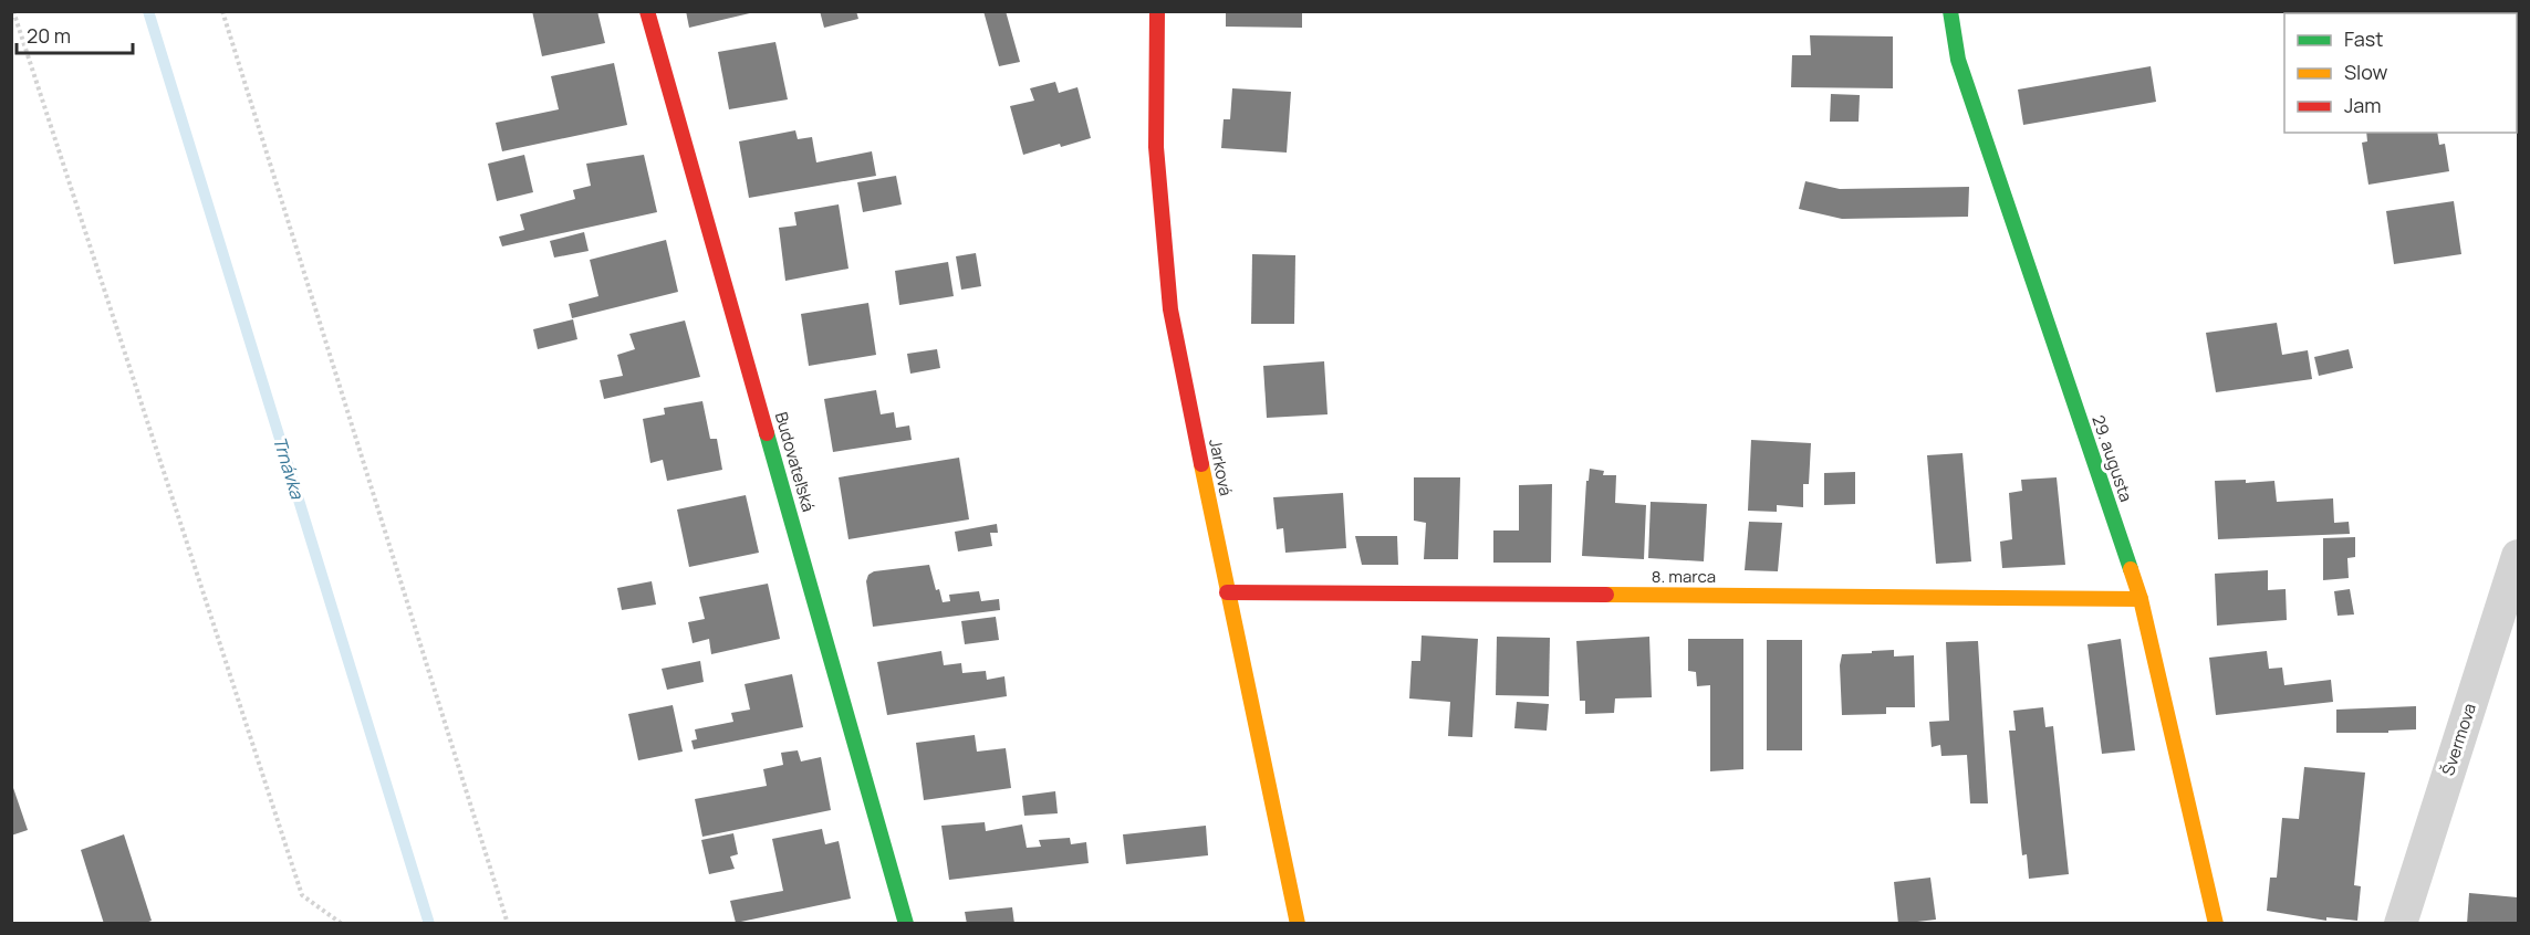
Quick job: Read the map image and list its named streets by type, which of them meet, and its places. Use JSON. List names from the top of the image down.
{
  "streets": {
    "street": [
      "29. augusta",
      "Budovateľská",
      "Jarková",
      "8. marca",
      "Švermova"
    ]
  },
  "crossings": [
    ["29. augusta", "8. marca"],
    ["Jarková", "8. marca"]
  ],
  "water": ["Trnávka"],
  "legend": ["Fast", "Slow", "Jam"],
  "scale_bar": "20 m"
}
